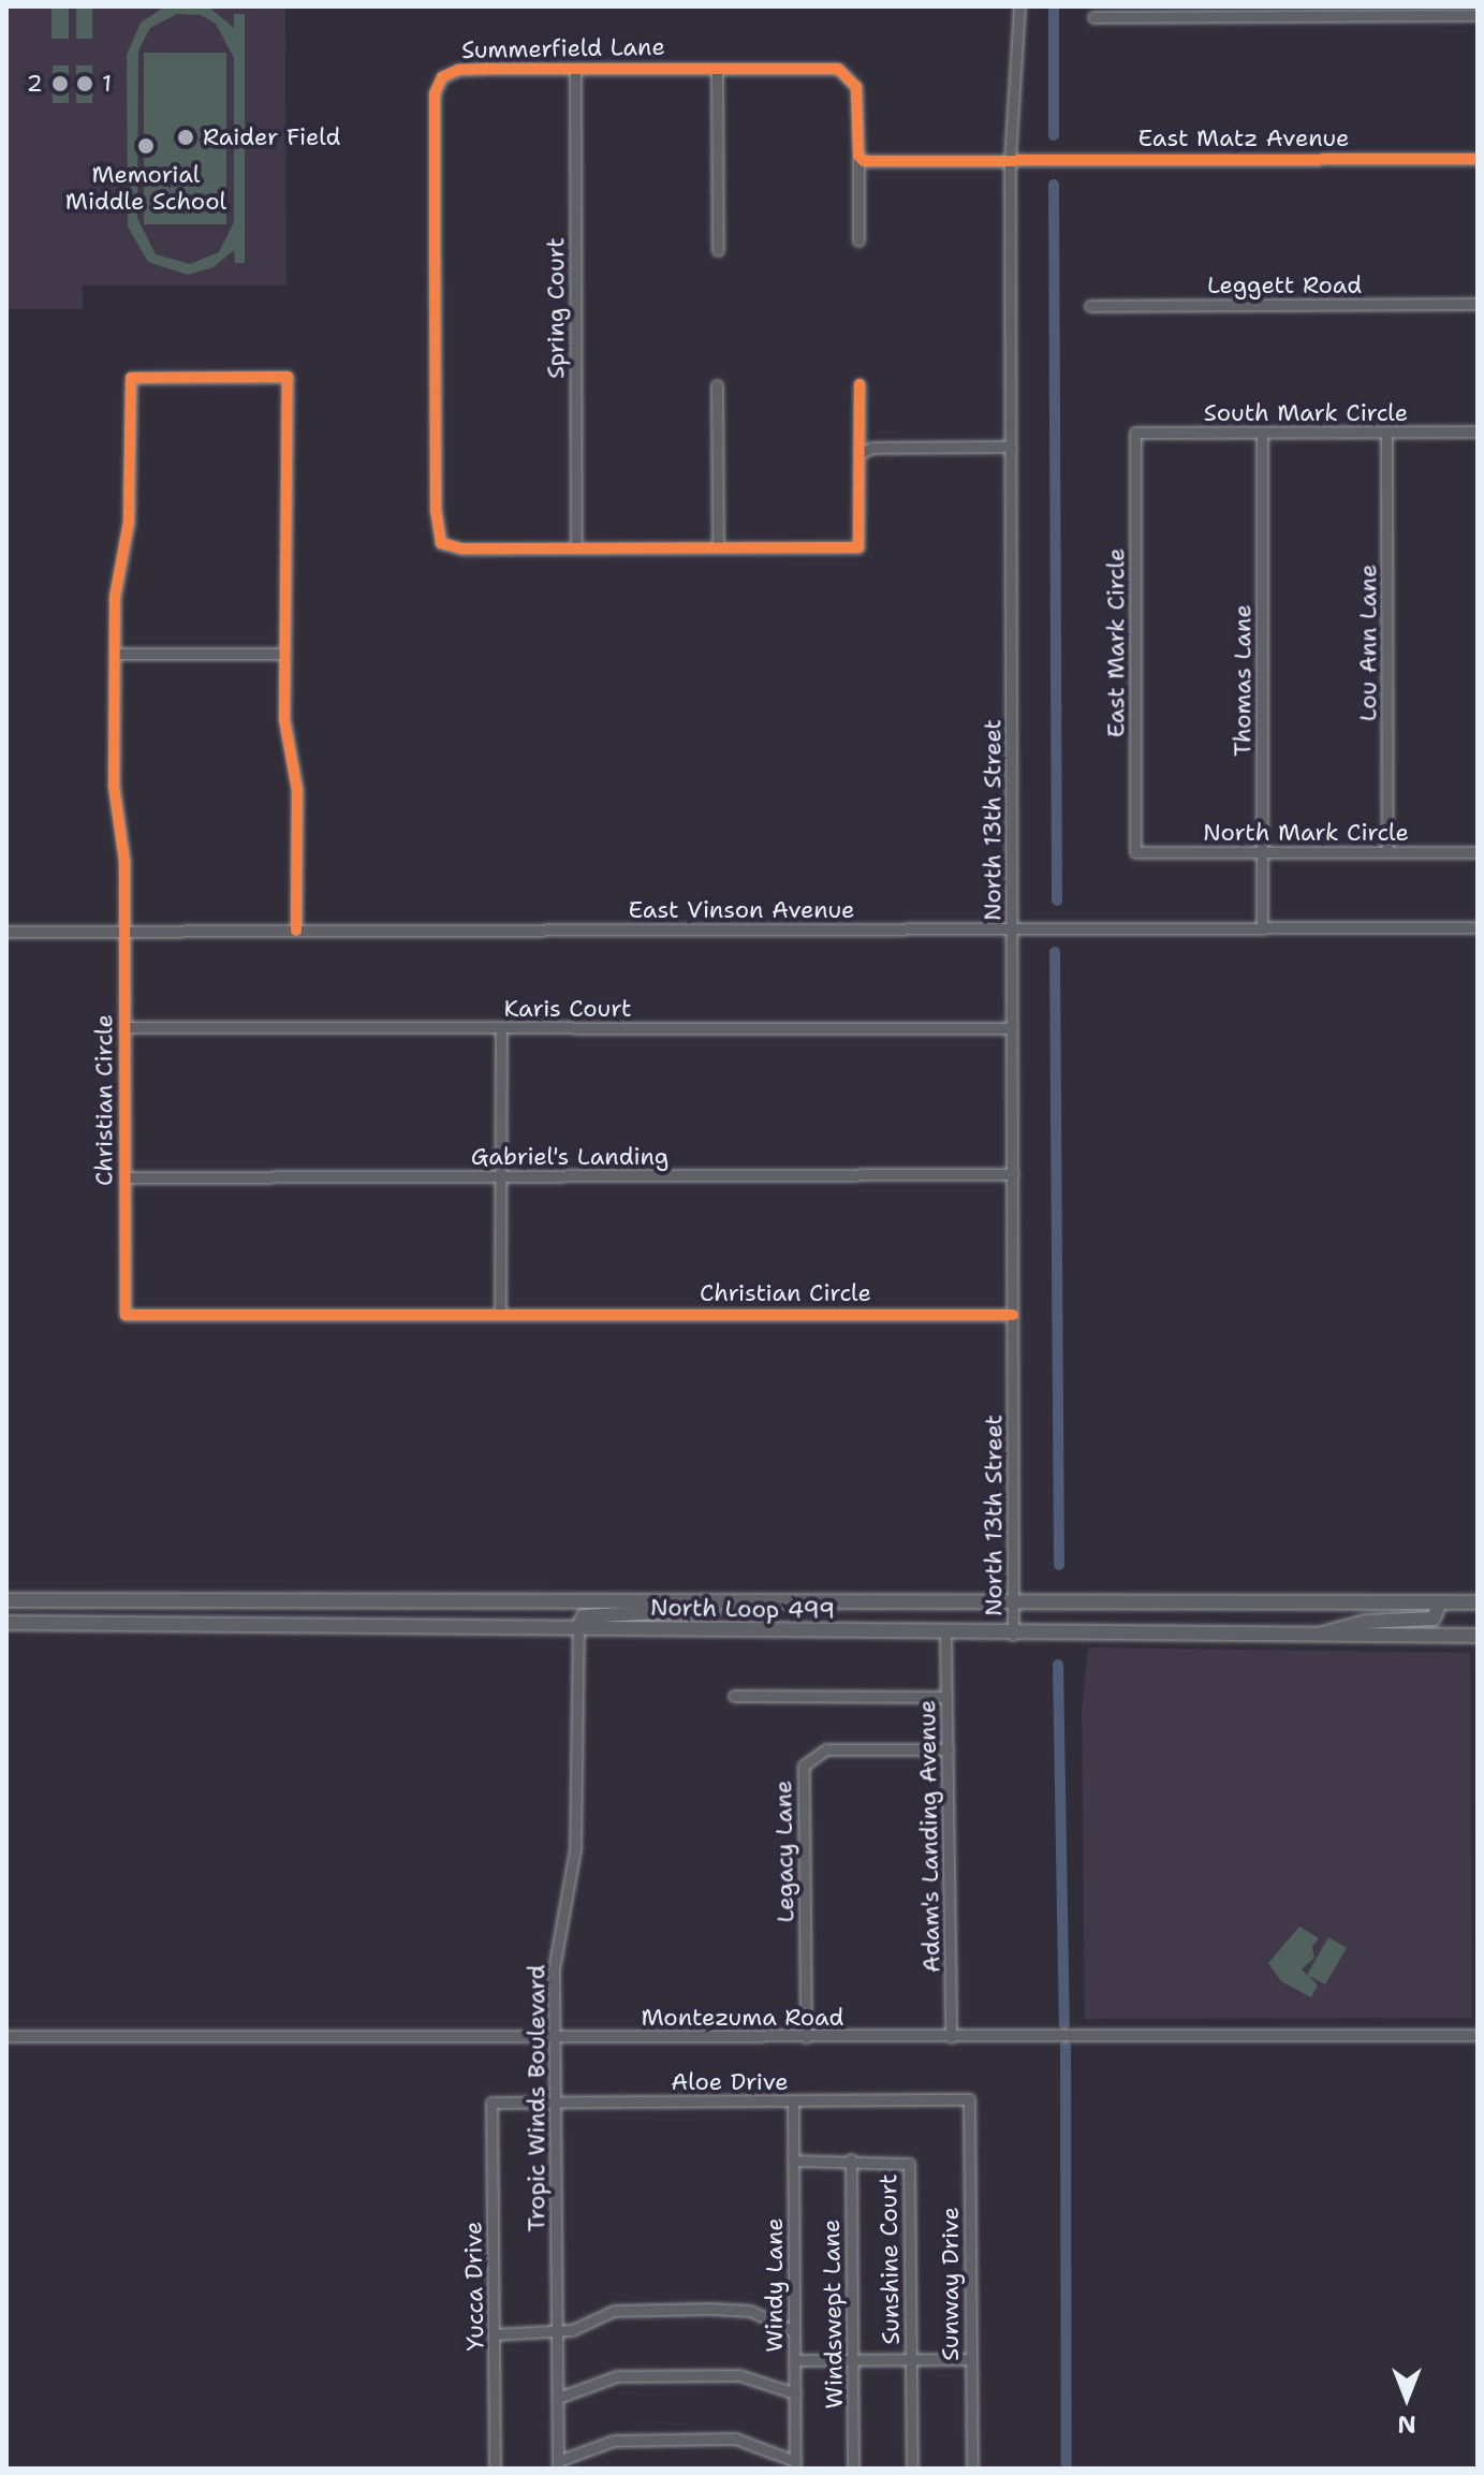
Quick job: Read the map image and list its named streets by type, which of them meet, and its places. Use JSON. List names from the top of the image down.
{
  "streets": {
    "main road": ["North Loop 499"],
    "street": [
      "Summerfield Lane",
      "East Matz Avenue",
      "Leggett Road",
      "Spring Court",
      "South Mark Circle",
      "East Mark Circle",
      "Lou Ann Lane",
      "Thomas Lane",
      "North 13th Street",
      "North Mark Circle",
      "East Vinson Avenue",
      "Karis Court",
      "Christian Circle",
      "Gabriel's Landing",
      "Adam's Landing Avenue",
      "Legacy Lane",
      "Montezuma Road",
      "Aloe Drive",
      "Tropic Winds Boulevard",
      "Sunshine Court",
      "Sunway Drive",
      "Windy Lane",
      "Yucca Drive",
      "Windswept Lane"
    ]
  },
  "crossings": [
    ["Summerfield Lane", "Spring Court"],
    ["East Matz Avenue", "North 13th Street"],
    ["South Mark Circle", "East Mark Circle"],
    ["South Mark Circle", "Lou Ann Lane"],
    ["South Mark Circle", "Thomas Lane"],
    ["East Mark Circle", "North Mark Circle"],
    ["Lou Ann Lane", "North Mark Circle"],
    ["Thomas Lane", "North Mark Circle"],
    ["Thomas Lane", "East Vinson Avenue"],
    ["North 13th Street", "East Vinson Avenue"],
    ["North 13th Street", "Karis Court"],
    ["North 13th Street", "Christian Circle"],
    ["North 13th Street", "Gabriel's Landing"],
    ["North 13th Street", "North Loop 499"],
    ["East Vinson Avenue", "Christian Circle"],
    ["Karis Court", "Christian Circle"],
    ["Christian Circle", "Gabriel's Landing"],
    ["North Loop 499", "Adam's Landing Avenue"],
    ["North Loop 499", "Tropic Winds Boulevard"],
    ["Adam's Landing Avenue", "Legacy Lane"],
    ["Adam's Landing Avenue", "Montezuma Road"],
    ["Legacy Lane", "Montezuma Road"],
    ["Montezuma Road", "Tropic Winds Boulevard"],
    ["Aloe Drive", "Tropic Winds Boulevard"],
    ["Aloe Drive", "Sunway Drive"],
    ["Aloe Drive", "Windy Lane"],
    ["Aloe Drive", "Yucca Drive"],
    ["Sunshine Court", "Windy Lane"],
    ["Sunshine Court", "Windswept Lane"]
  ],
  "places": [
    "2",
    "1",
    "Raider Field",
    "Memorial Middle School"
  ],
  "north": "bottom"
}
